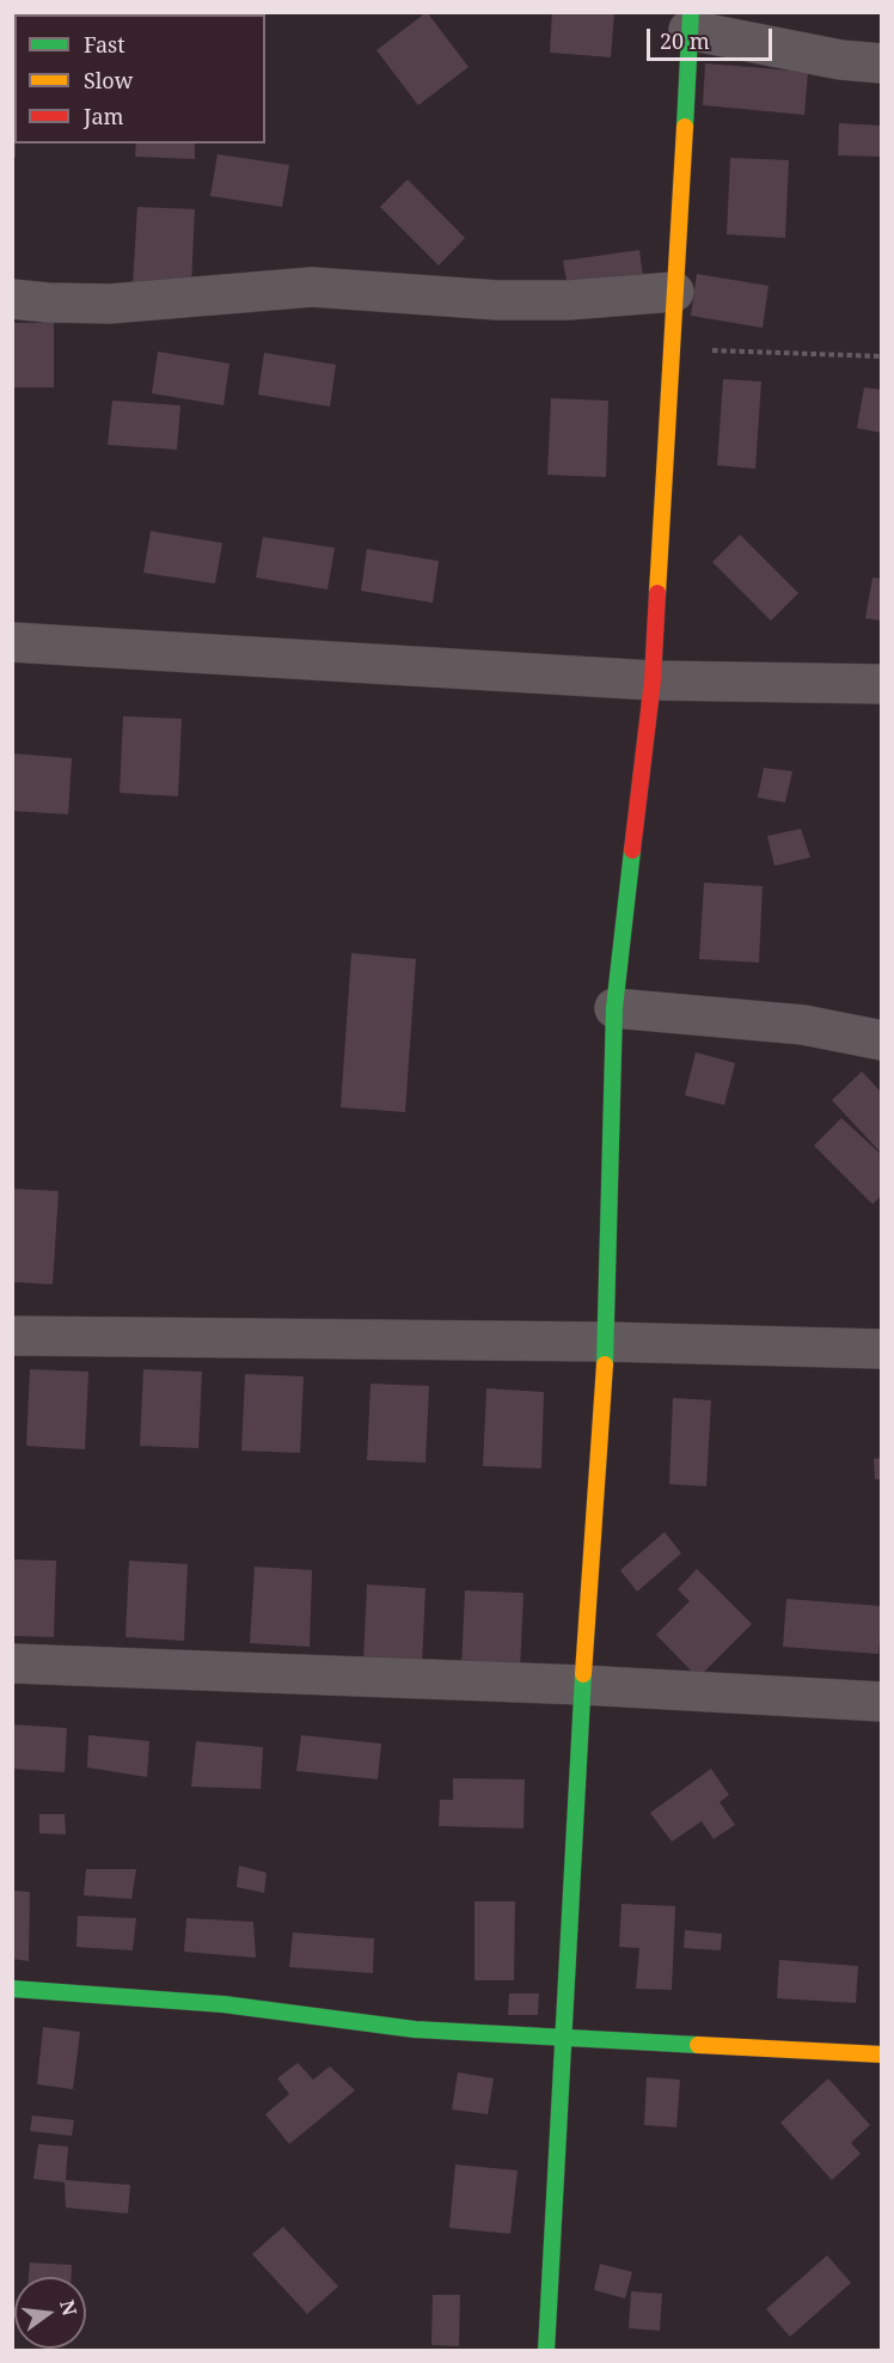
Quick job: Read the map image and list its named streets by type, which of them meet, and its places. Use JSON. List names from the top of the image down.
{
  "legend": ["Fast", "Slow", "Jam"],
  "scale_bar": "20 m",
  "north": "right"
}
